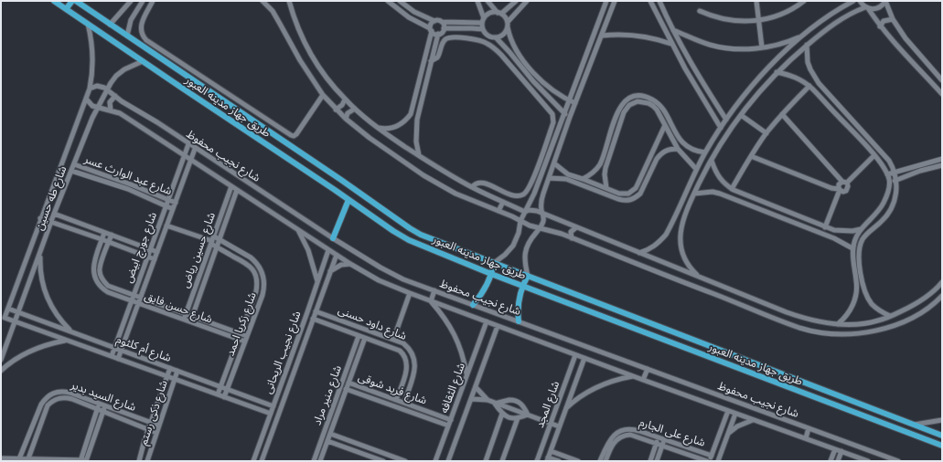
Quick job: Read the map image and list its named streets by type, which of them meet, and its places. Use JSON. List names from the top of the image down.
{
  "streets": {
    "main road": ["طريق جهاز مدينه العبور"],
    "street": [
      "شارع نجيب محفوظ",
      "شارع عبد الوارث عسر",
      "شارع طه حسين",
      "شارع جورج ابيض",
      "شارع حسين رياض",
      "شارع حسن فايق",
      "شارع داود حسنى",
      "شارع زكريا احمد",
      "شارع أم كلثوم",
      "شارع نجيب الريحانى",
      "شارع الثقافه",
      "شارع فريد شوقى",
      "شارع منير مراد",
      "شارع السيد بدير",
      "شارع المجد",
      "شارع ذكى رستم",
      "شارع على الجارم"
    ]
  },
  "crossings": [
    ["طريق جهاز مدينه العبور", "شارع طه حسين"],
    ["شارع نجيب محفوظ", "شارع طه حسين"],
    ["شارع نجيب محفوظ", "شارع جورج ابيض"],
    ["شارع نجيب محفوظ", "شارع حسين رياض"],
    ["شارع نجيب محفوظ", "شارع نجيب الريحانى"],
    ["شارع نجيب محفوظ", "شارع الثقافه"],
    ["شارع نجيب محفوظ", "شارع المجد"],
    ["شارع عبد الوارث عسر", "شارع طه حسين"],
    ["شارع عبد الوارث عسر", "شارع جورج ابيض"],
    ["شارع طه حسين", "شارع أم كلثوم"],
    ["شارع جورج ابيض", "شارع حسن فايق"],
    ["شارع جورج ابيض", "شارع أم كلثوم"],
    ["شارع حسين رياض", "شارع حسن فايق"],
    ["شارع حسين رياض", "شارع زكريا احمد"],
    ["شارع حسن فايق", "شارع زكريا احمد"],
    ["شارع داود حسنى", "شارع نجيب الريحانى"],
    ["شارع داود حسنى", "شارع فريد شوقى"],
    ["شارع داود حسنى", "شارع منير مراد"],
    ["شارع زكريا احمد", "شارع أم كلثوم"],
    ["شارع أم كلثوم", "شارع نجيب الريحانى"],
    ["شارع أم كلثوم", "شارع ذكى رستم"],
    ["شارع الثقافه", "شارع فريد شوقى"],
    ["شارع فريد شوقى", "شارع منير مراد"],
    ["شارع السيد بدير", "شارع ذكى رستم"]
  ]
}
